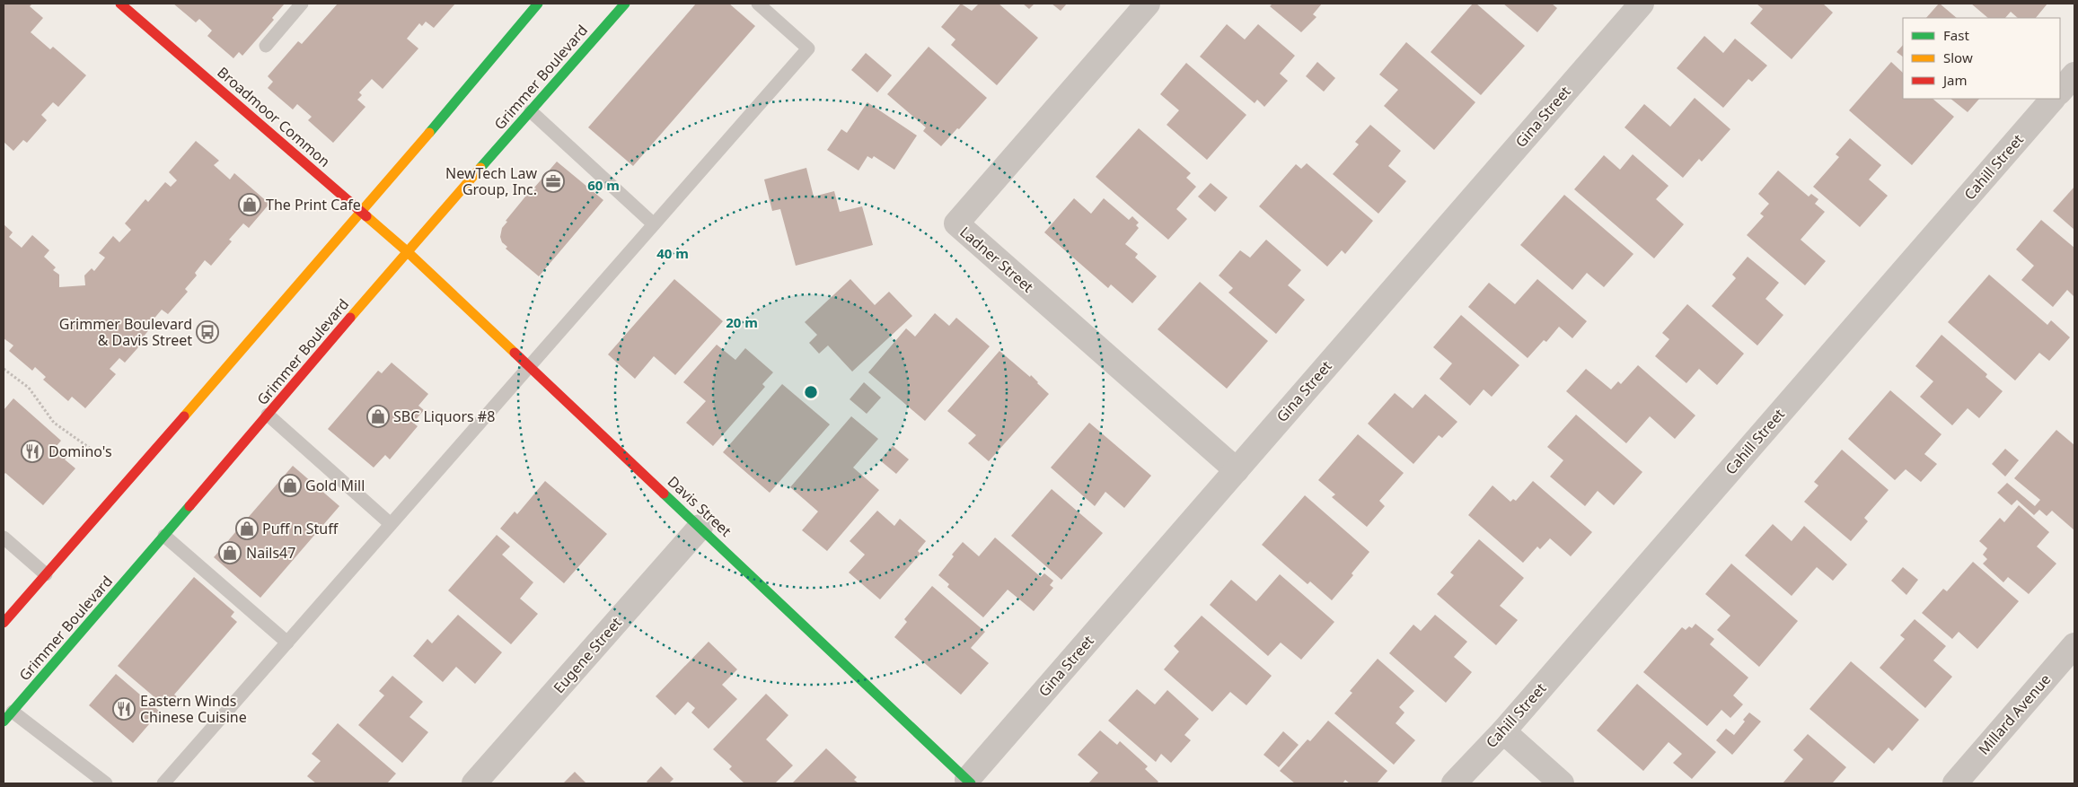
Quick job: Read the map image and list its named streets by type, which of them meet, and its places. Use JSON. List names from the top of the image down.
{
  "streets": {
    "main road": ["Grimmer Boulevard", "Broadmoor Common", "Davis Street"],
    "street": [
      "Gina Street",
      "Cahill Street",
      "Ladner Street",
      "Eugene Street",
      "Millard Avenue"
    ]
  },
  "crossings": [
    ["Grimmer Boulevard", "Broadmoor Common"],
    ["Grimmer Boulevard", "Davis Street"],
    ["Broadmoor Common", "Davis Street"],
    ["Gina Street", "Ladner Street"],
    ["Gina Street", "Davis Street"],
    ["Davis Street", "Eugene Street"]
  ],
  "places": {
    "office": ["NewTech Law Group, Inc."],
    "shop": [
      "The Print Cafe",
      "SBC Liquors #8",
      "Gold Mill",
      "Puff n Stuff",
      "Nails47"
    ],
    "bus stop": ["Grimmer Boulevard & Davis Street"],
    "restaurant": ["Domino's", "Eastern Winds Chinese Cuisine"]
  },
  "legend": ["Fast", "Slow", "Jam"],
  "rings": ["60 m", "40 m", "20 m"]
}
